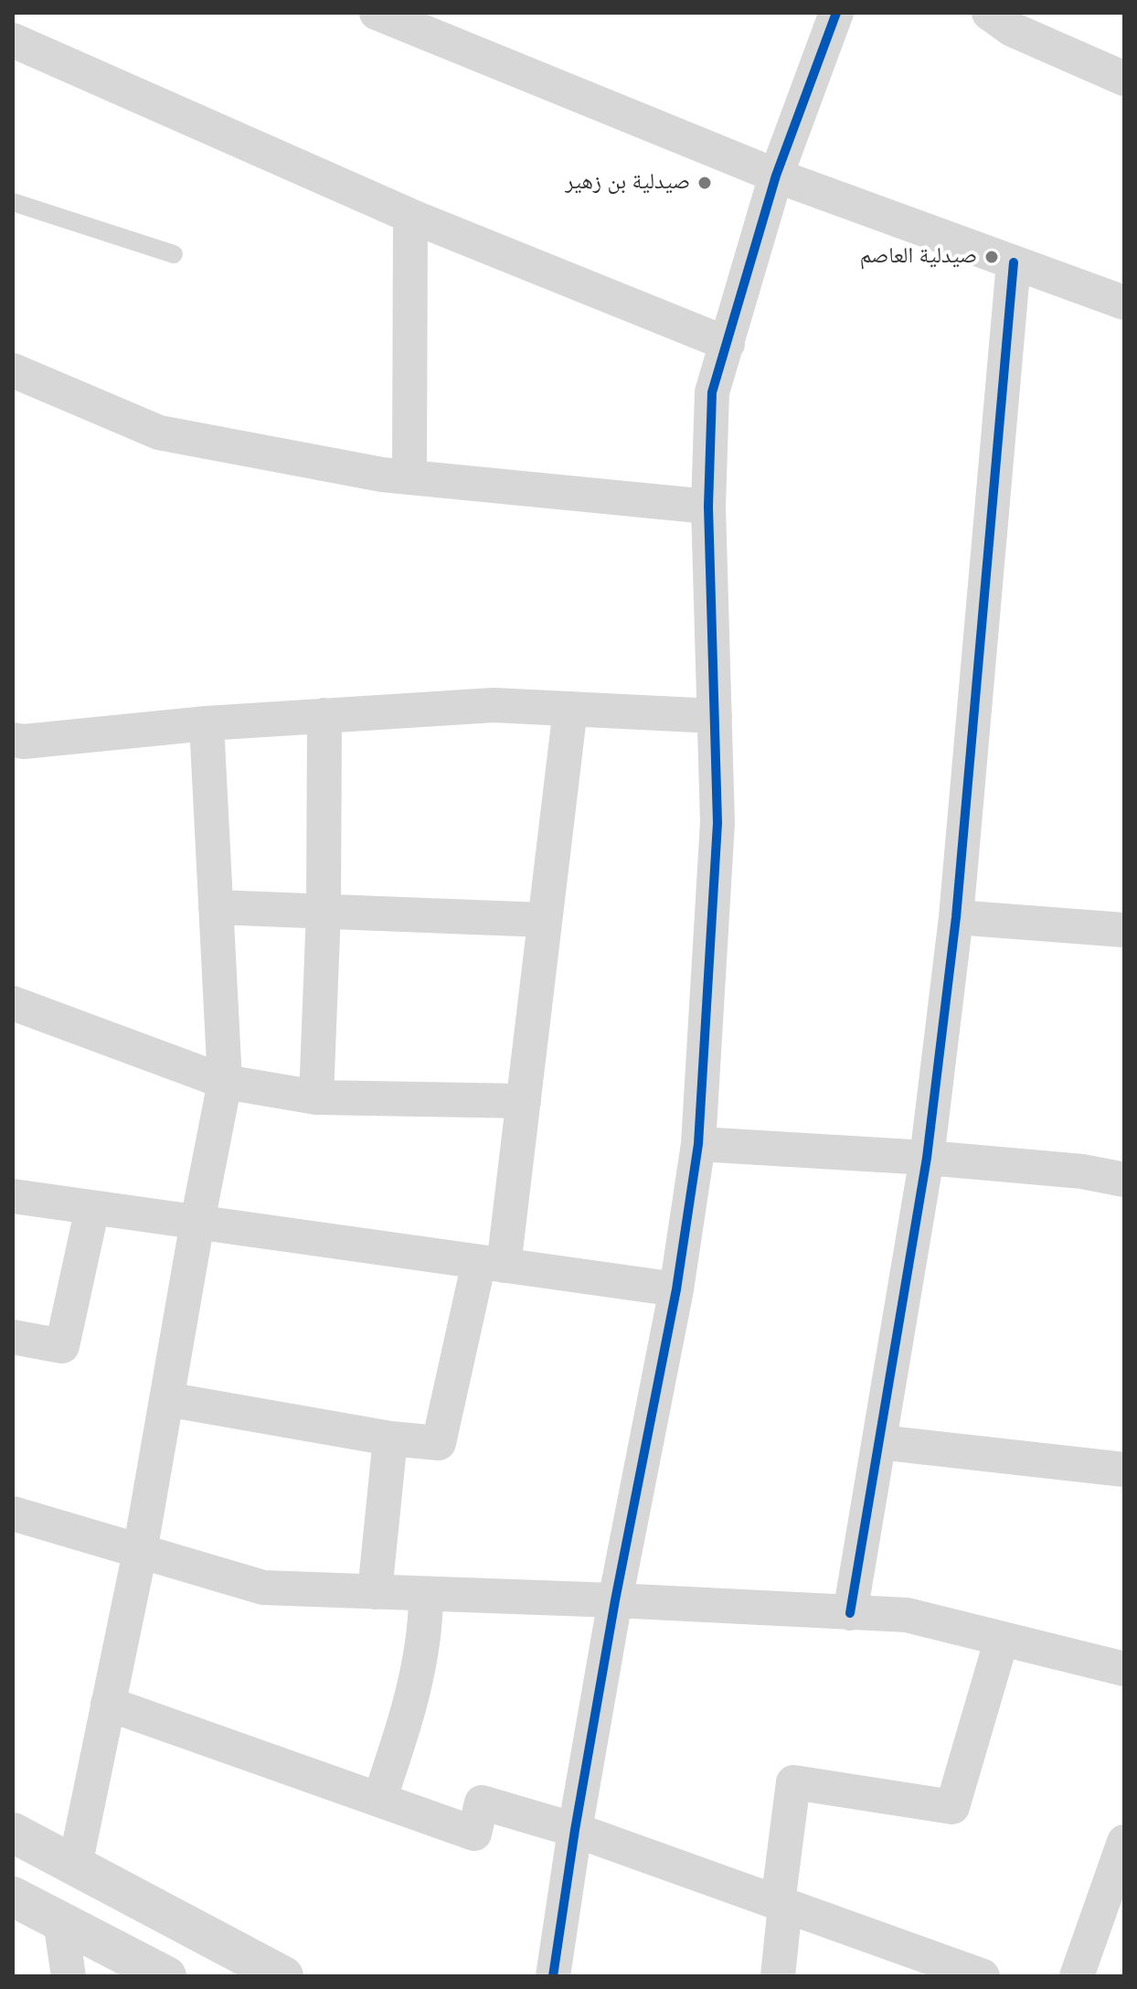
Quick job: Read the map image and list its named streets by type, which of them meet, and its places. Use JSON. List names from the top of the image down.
{
  "places": ["صيدلية بن زهير", "صيدلية العاصم"]
}
